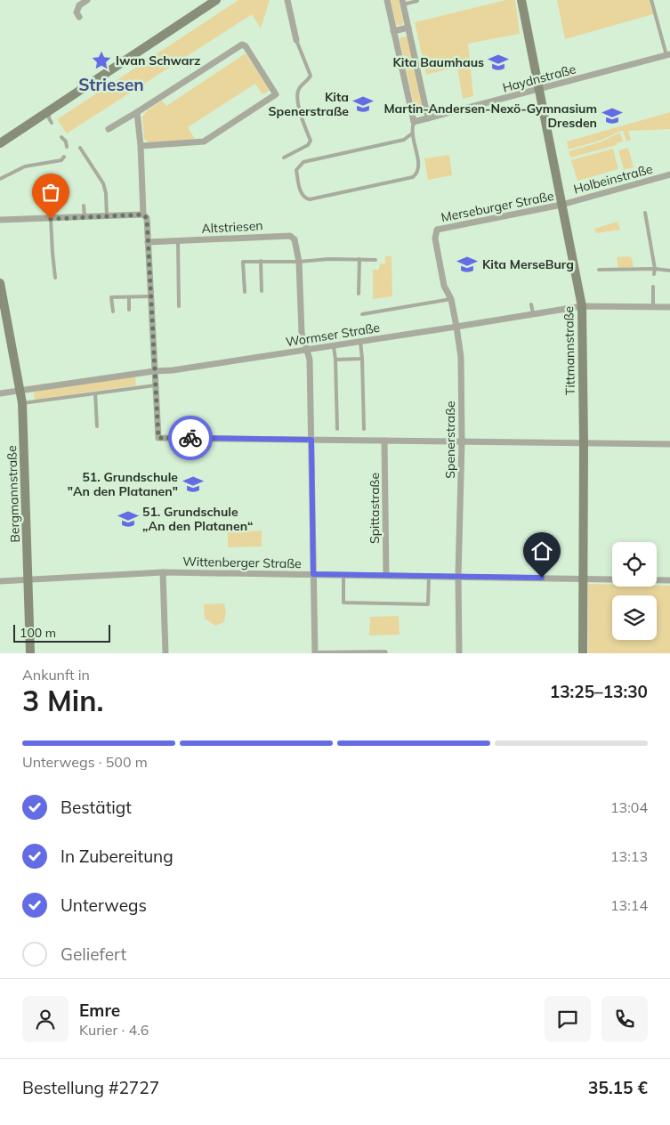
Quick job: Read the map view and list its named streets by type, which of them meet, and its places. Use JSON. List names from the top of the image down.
{
  "streets": {
    "street": [
      "Haydnstraße",
      "Holbeinstraße",
      "Merseburger Straße",
      "Altstriesen",
      "Wormser Straße",
      "Tittmannstraße",
      "Spenerstraße",
      "Bergmannstraße",
      "Spittastraße",
      "Wittenberger Straße"
    ]
  },
  "crossings": [
    ["Haydnstraße", "Tittmannstraße"],
    ["Holbeinstraße", "Merseburger Straße"],
    ["Holbeinstraße", "Tittmannstraße"],
    ["Merseburger Straße", "Tittmannstraße"],
    ["Merseburger Straße", "Spenerstraße"],
    ["Wormser Straße", "Tittmannstraße"],
    ["Wormser Straße", "Spenerstraße"],
    ["Wormser Straße", "Bergmannstraße"],
    ["Tittmannstraße", "Wittenberger Straße"],
    ["Spenerstraße", "Wittenberger Straße"],
    ["Bergmannstraße", "Wittenberger Straße"],
    ["Spittastraße", "Wittenberger Straße"]
  ],
  "districts": ["Striesen"],
  "places": {
    "place": ["Iwan Schwarz"],
    "school or university": [
      "Kita Baumhaus",
      "Kita Spenerstraße",
      "Martin-Andersen-Nexö-Gymnasium Dresden",
      "Kita MerseBurg",
      "51. Grundschule \"An den Platanen\"",
      "51. Grundschule „An den Platanen“"
    ]
  },
  "scale_bar": "100 m",
  "page": {
    "scale": "100 m",
    "heading": ["3 Min.", "Ankunft in", "13:25–13:30"],
    "panel": [
      "Emre",
      "Kurier · 4.6",
      "Bestellung #2727",
      "35.15 €"
    ],
    "bar": "Unterwegs · 500 m",
    "list": [
      ["Bestätigt", "13:04"],
      ["In Zubereitung", "13:13"],
      ["Unterwegs", "13:14"],
      "Geliefert"
    ]
  }
}
